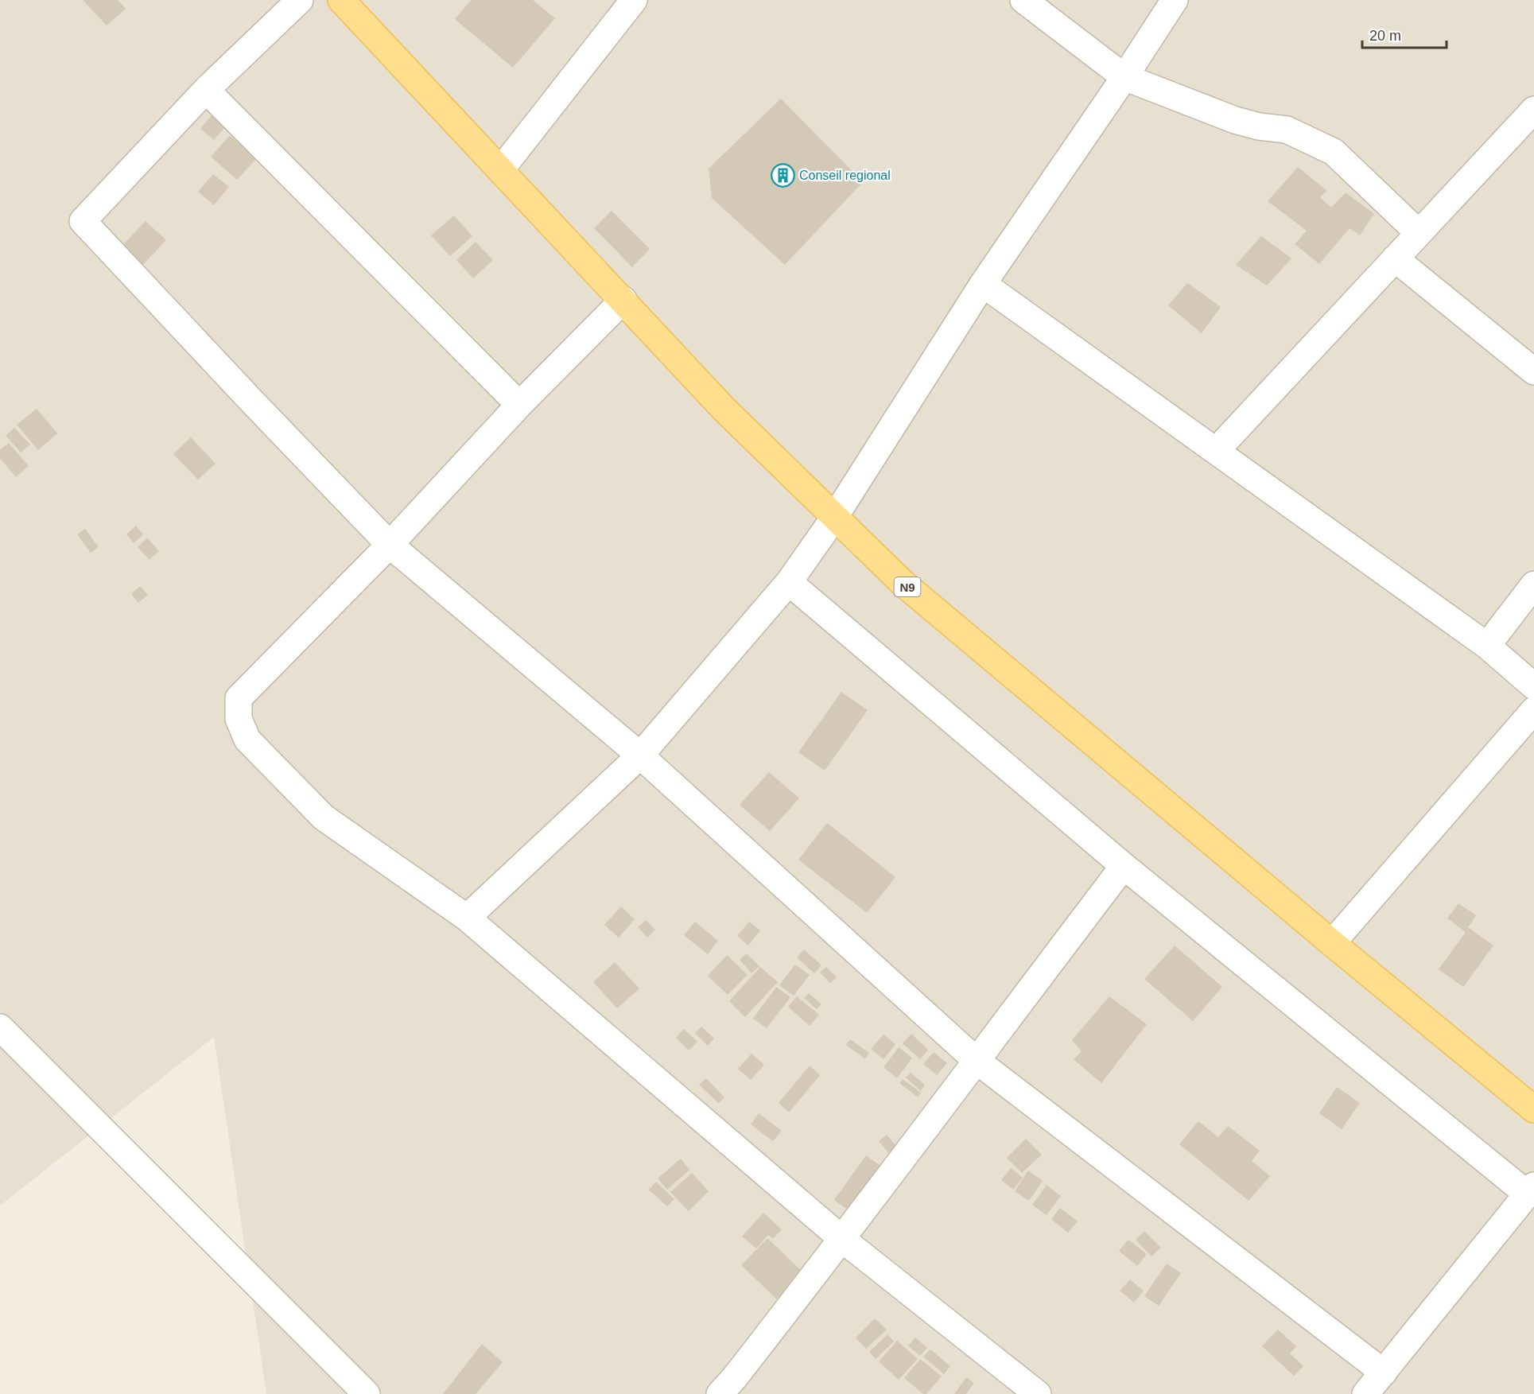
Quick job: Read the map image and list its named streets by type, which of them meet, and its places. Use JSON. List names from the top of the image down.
{
  "streets": {
    "main road": ["N9"]
  },
  "places": {
    "building": ["Conseil regional"]
  },
  "scale_bar": "20 m"
}
